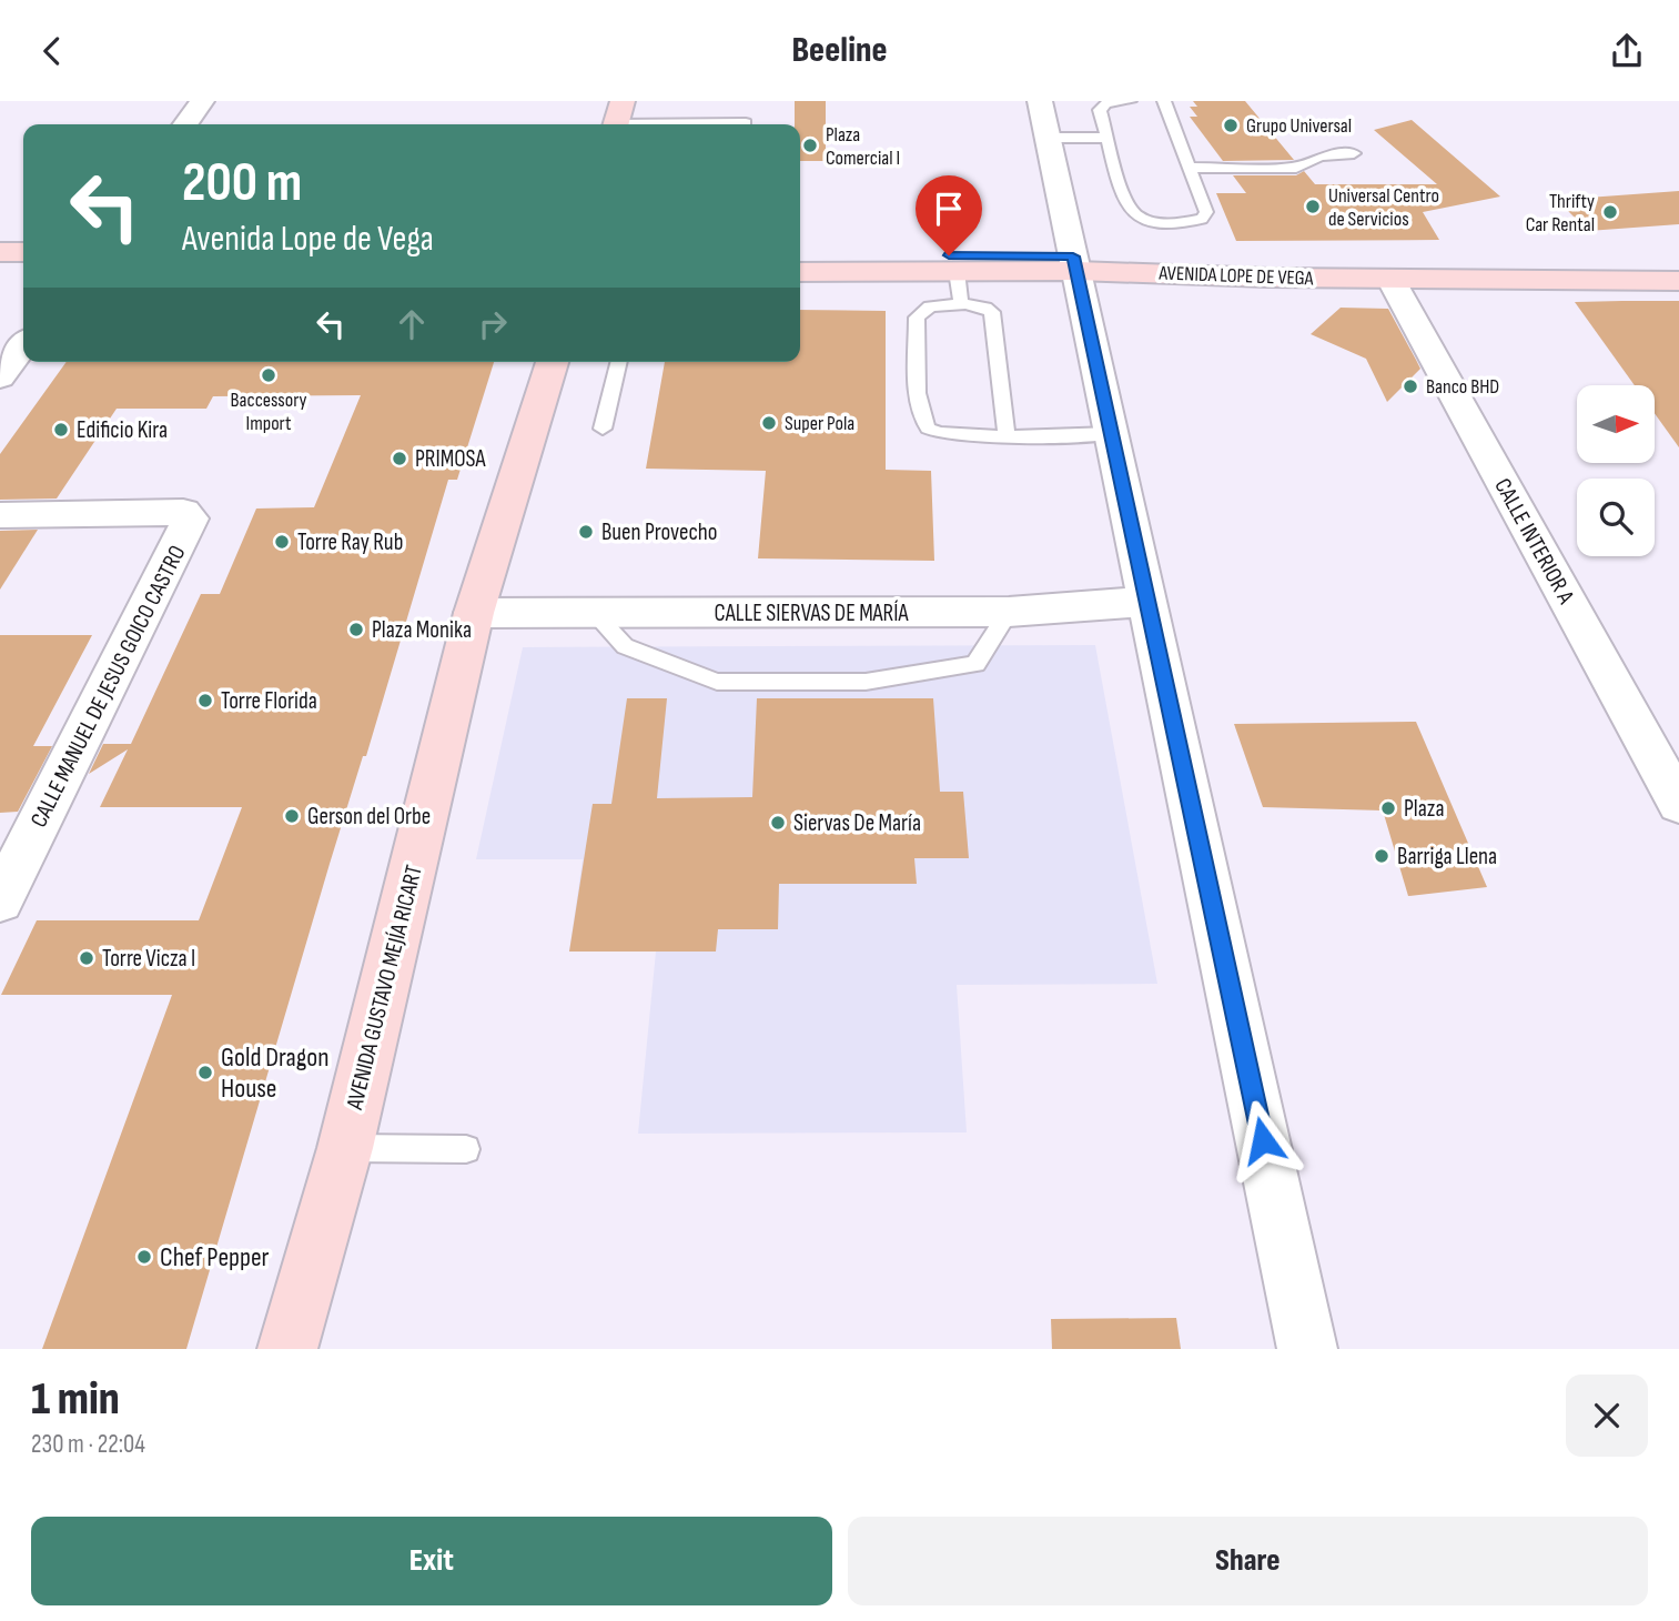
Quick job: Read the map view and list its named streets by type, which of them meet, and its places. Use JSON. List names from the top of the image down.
{
  "streets": {
    "main road": ["AVENIDA LOPE DE VEGA", "AVENIDA GUSTAVO MEJÍA RICART"],
    "street": ["CALLE INTERIOR A", "CALLE SIERVAS DE MARÍA", "CALLE MANUEL DE JESUS GOICO CASTRO"]
  },
  "crossings": [
    ["AVENIDA LOPE DE VEGA", "CALLE INTERIOR A"],
    ["CALLE SIERVAS DE MARÍA", "AVENIDA GUSTAVO MEJÍA RICART"]
  ],
  "places": [
    "Grupo Universal",
    "Plaza Comercial I",
    "Universal Centro de Servicios",
    "Thrifty Car Rental",
    "Baccessory Import",
    "Banco BHD",
    "Super Pola",
    "Edificio Kira",
    "PRIMOSA",
    "Buen Provecho",
    "Torre Ray Rub",
    "Plaza Monika",
    "Torre Florida",
    "Plaza",
    "Gerson del Orbe",
    "Siervas De María",
    "Barriga Llena",
    "Torre Vicza I",
    "Gold Dragon House",
    "Chef Pepper"
  ],
  "north": "right",
  "page": {
    "header": "Beeline",
    "turn": ["200 m", "Avenida Lope de Vega"],
    "heading": ["1 min", "230 m · 22:04"],
    "buttons": ["Exit", "Share"]
  }
}
